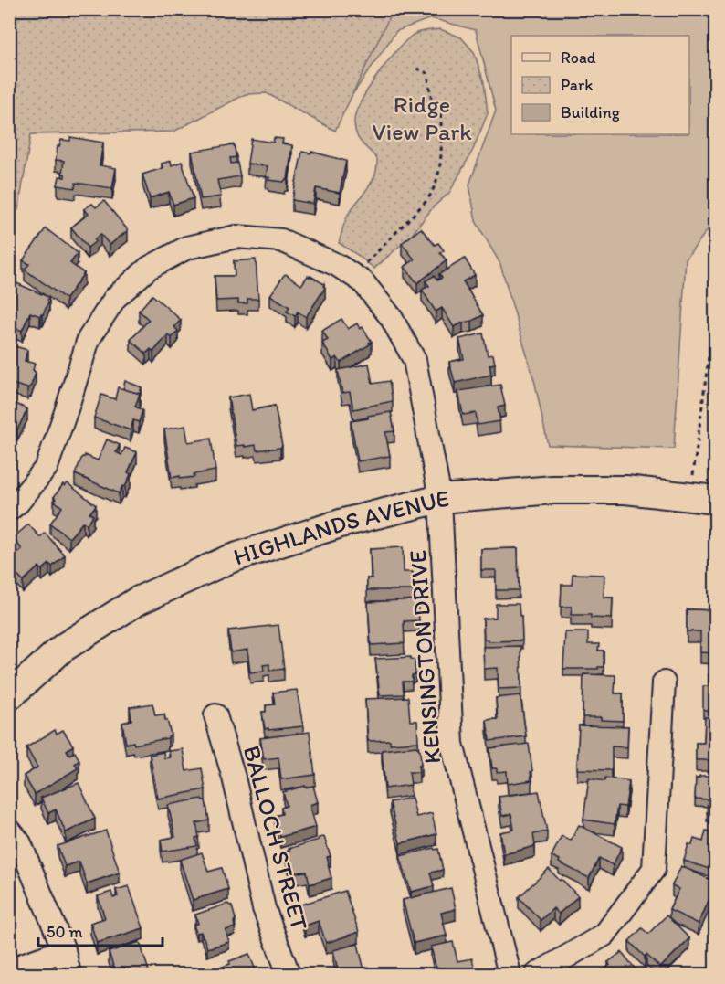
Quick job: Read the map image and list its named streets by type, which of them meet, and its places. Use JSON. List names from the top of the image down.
{
  "streets": {
    "main road": ["HIGHLANDS AVENUE"],
    "street": ["KENSINGTON DRIVE", "BALLOCH STREET"]
  },
  "crossings": [
    ["HIGHLANDS AVENUE", "KENSINGTON DRIVE"]
  ],
  "parks": ["Ridge View Park"],
  "legend": ["Road", "Park", "Building"],
  "scale_bar": "50 m"
}
